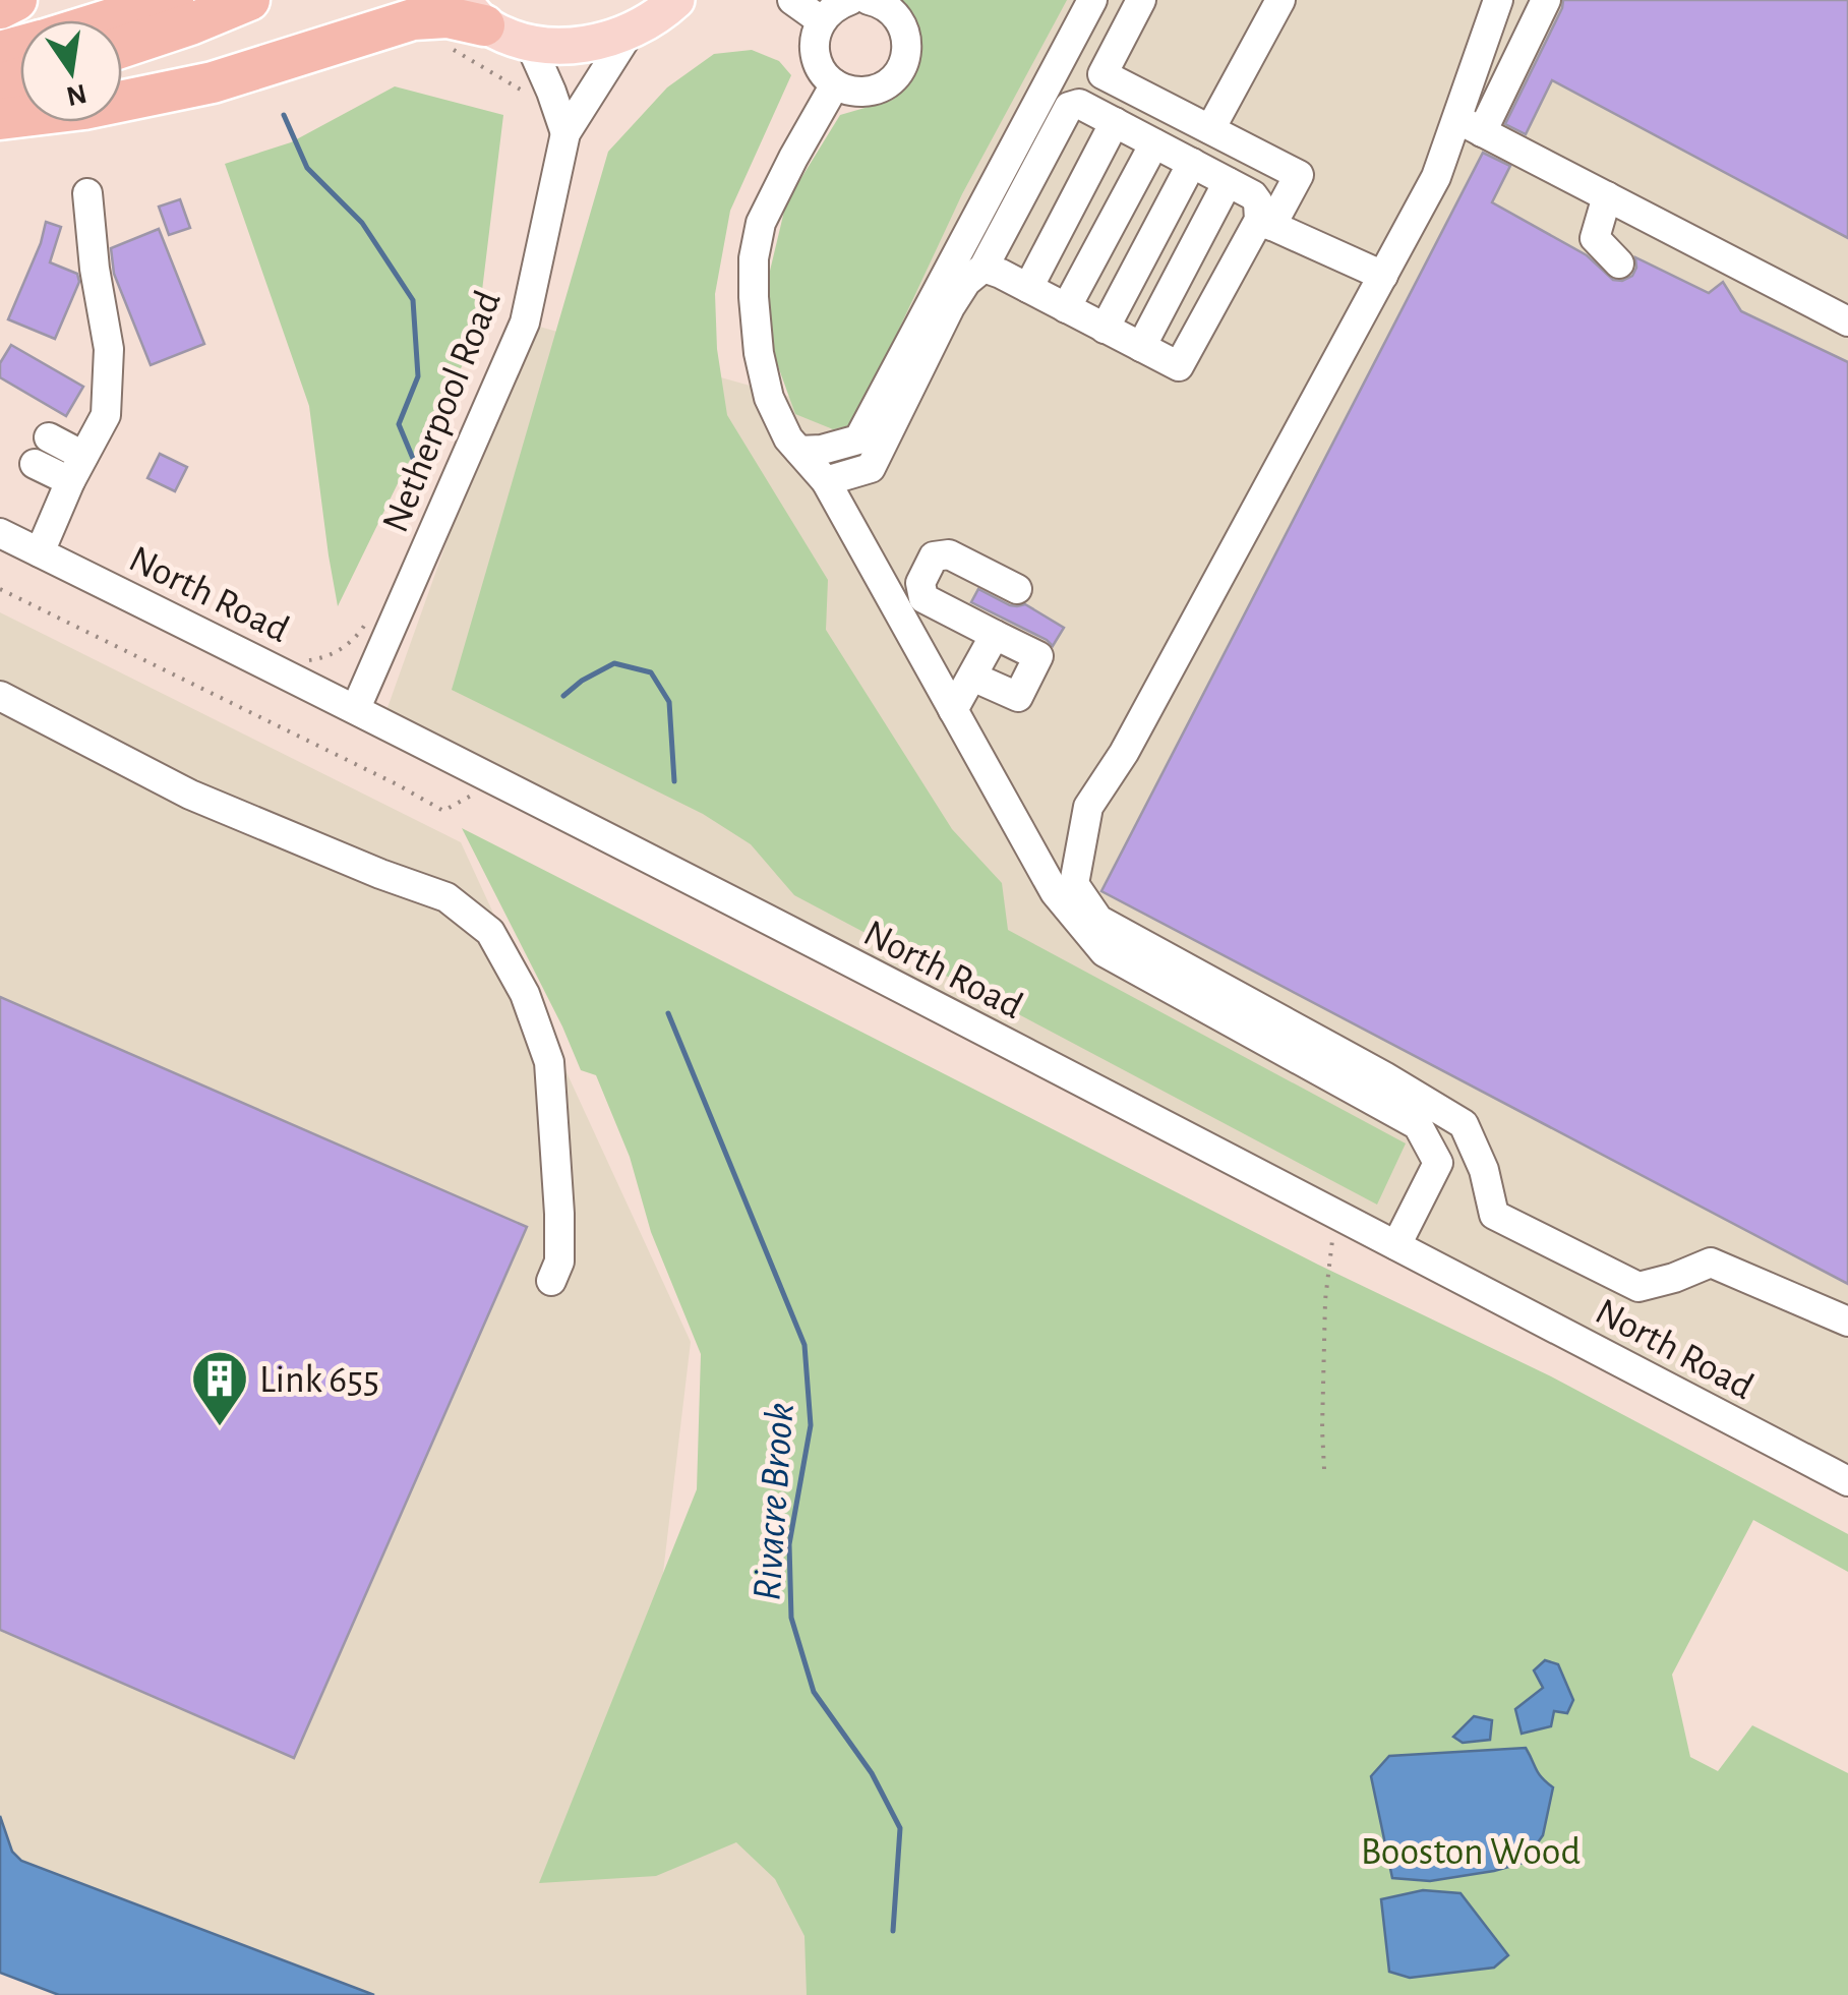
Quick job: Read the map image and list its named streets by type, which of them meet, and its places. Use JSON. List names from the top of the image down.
{
  "streets": {
    "street": ["Netherpool Road", "North Road"]
  },
  "crossings": [
    ["Netherpool Road", "North Road"]
  ],
  "water": ["Rivacre Brook"],
  "parks": ["Booston Wood"],
  "places": {
    "building": ["Link 655"]
  },
  "north": "bottom"
}
